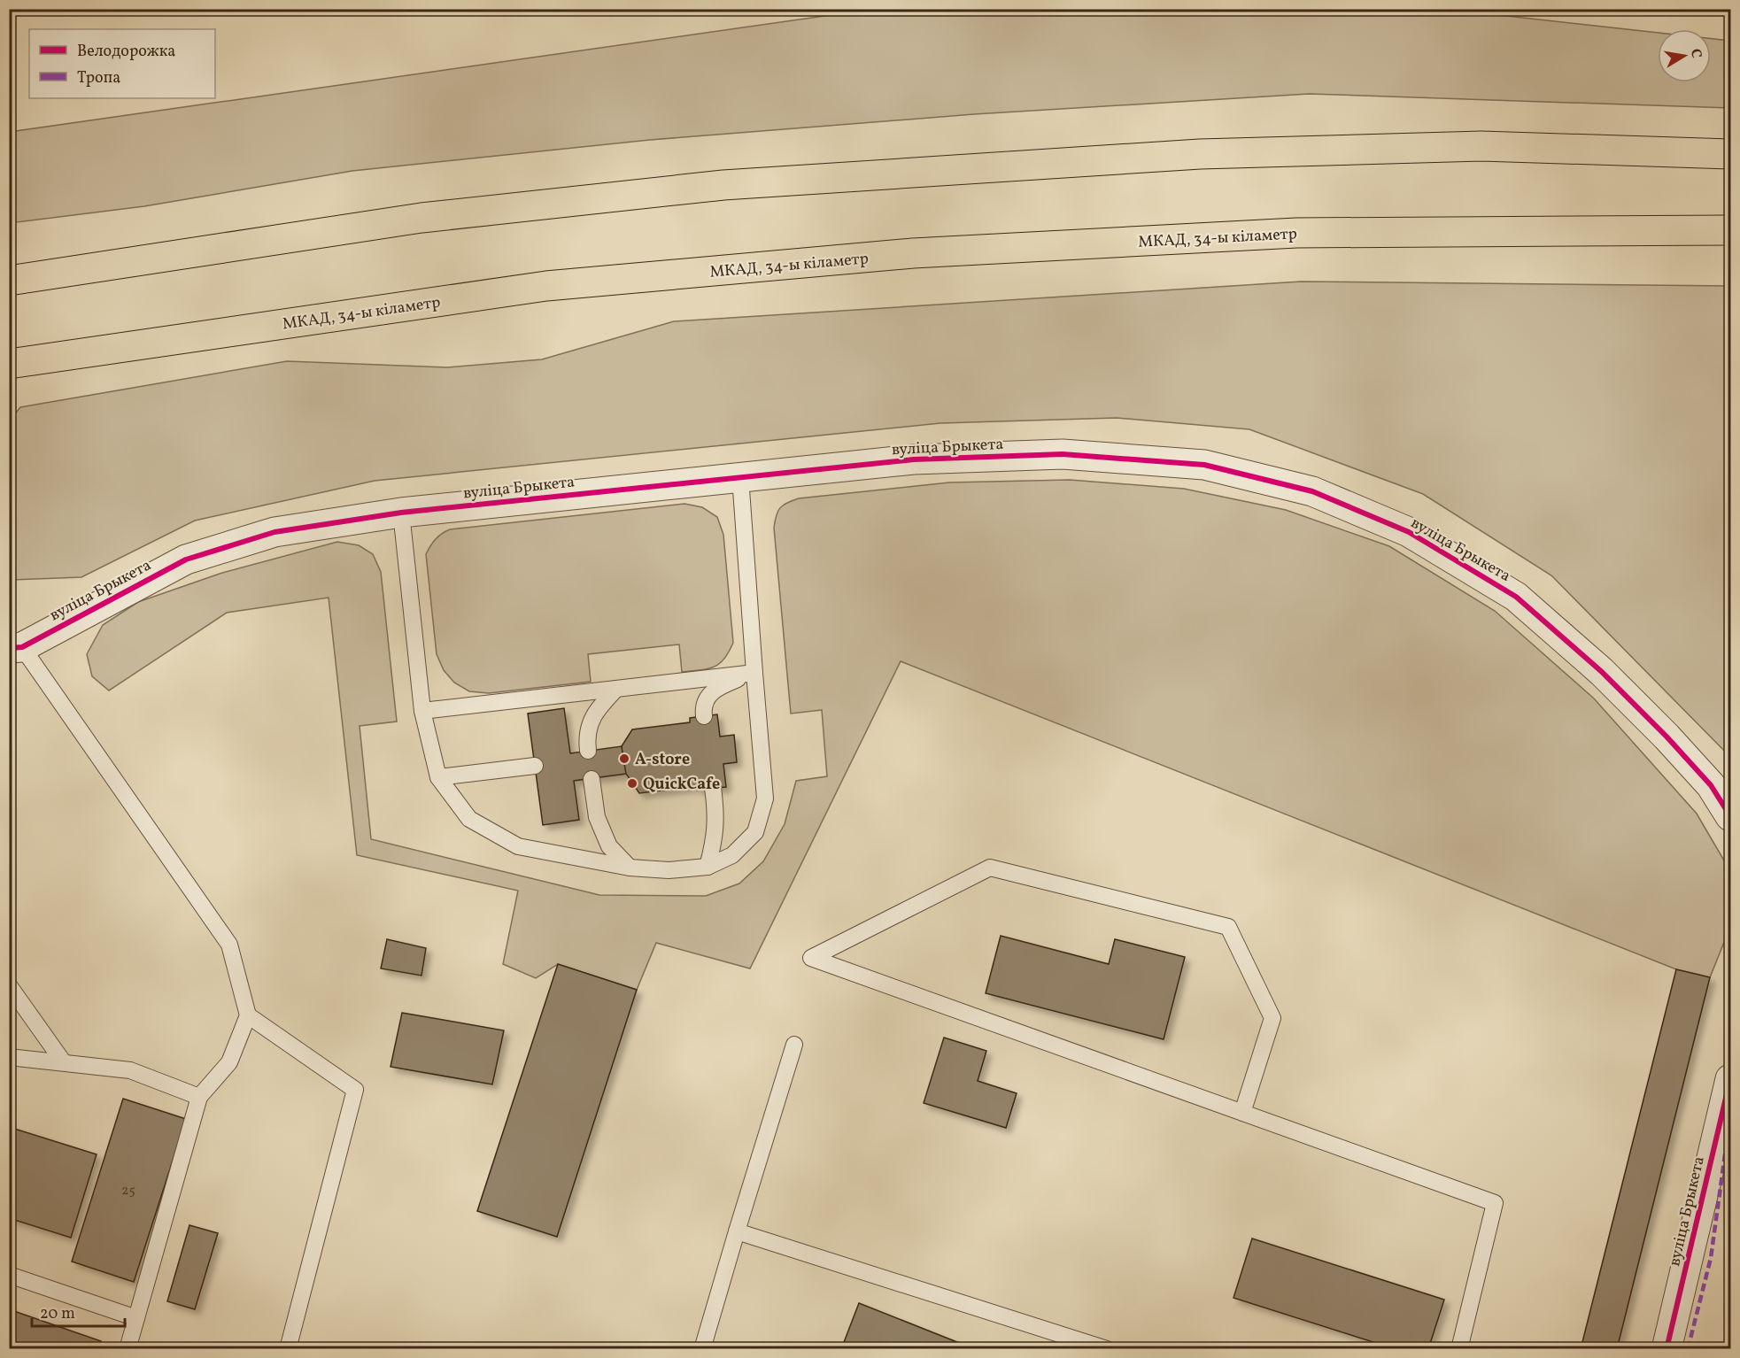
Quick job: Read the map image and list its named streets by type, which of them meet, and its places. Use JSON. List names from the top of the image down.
{
  "streets": {
    "highway": ["МКАД, 34-ы кіламетр"],
    "street": ["вуліца Брыкета"]
  },
  "places": ["А-store", "QuickCafe"],
  "house_numbers": ["25"],
  "legend": ["Велодорожка", "Тропа"],
  "scale_bar": "20 m",
  "north": "right"
}
